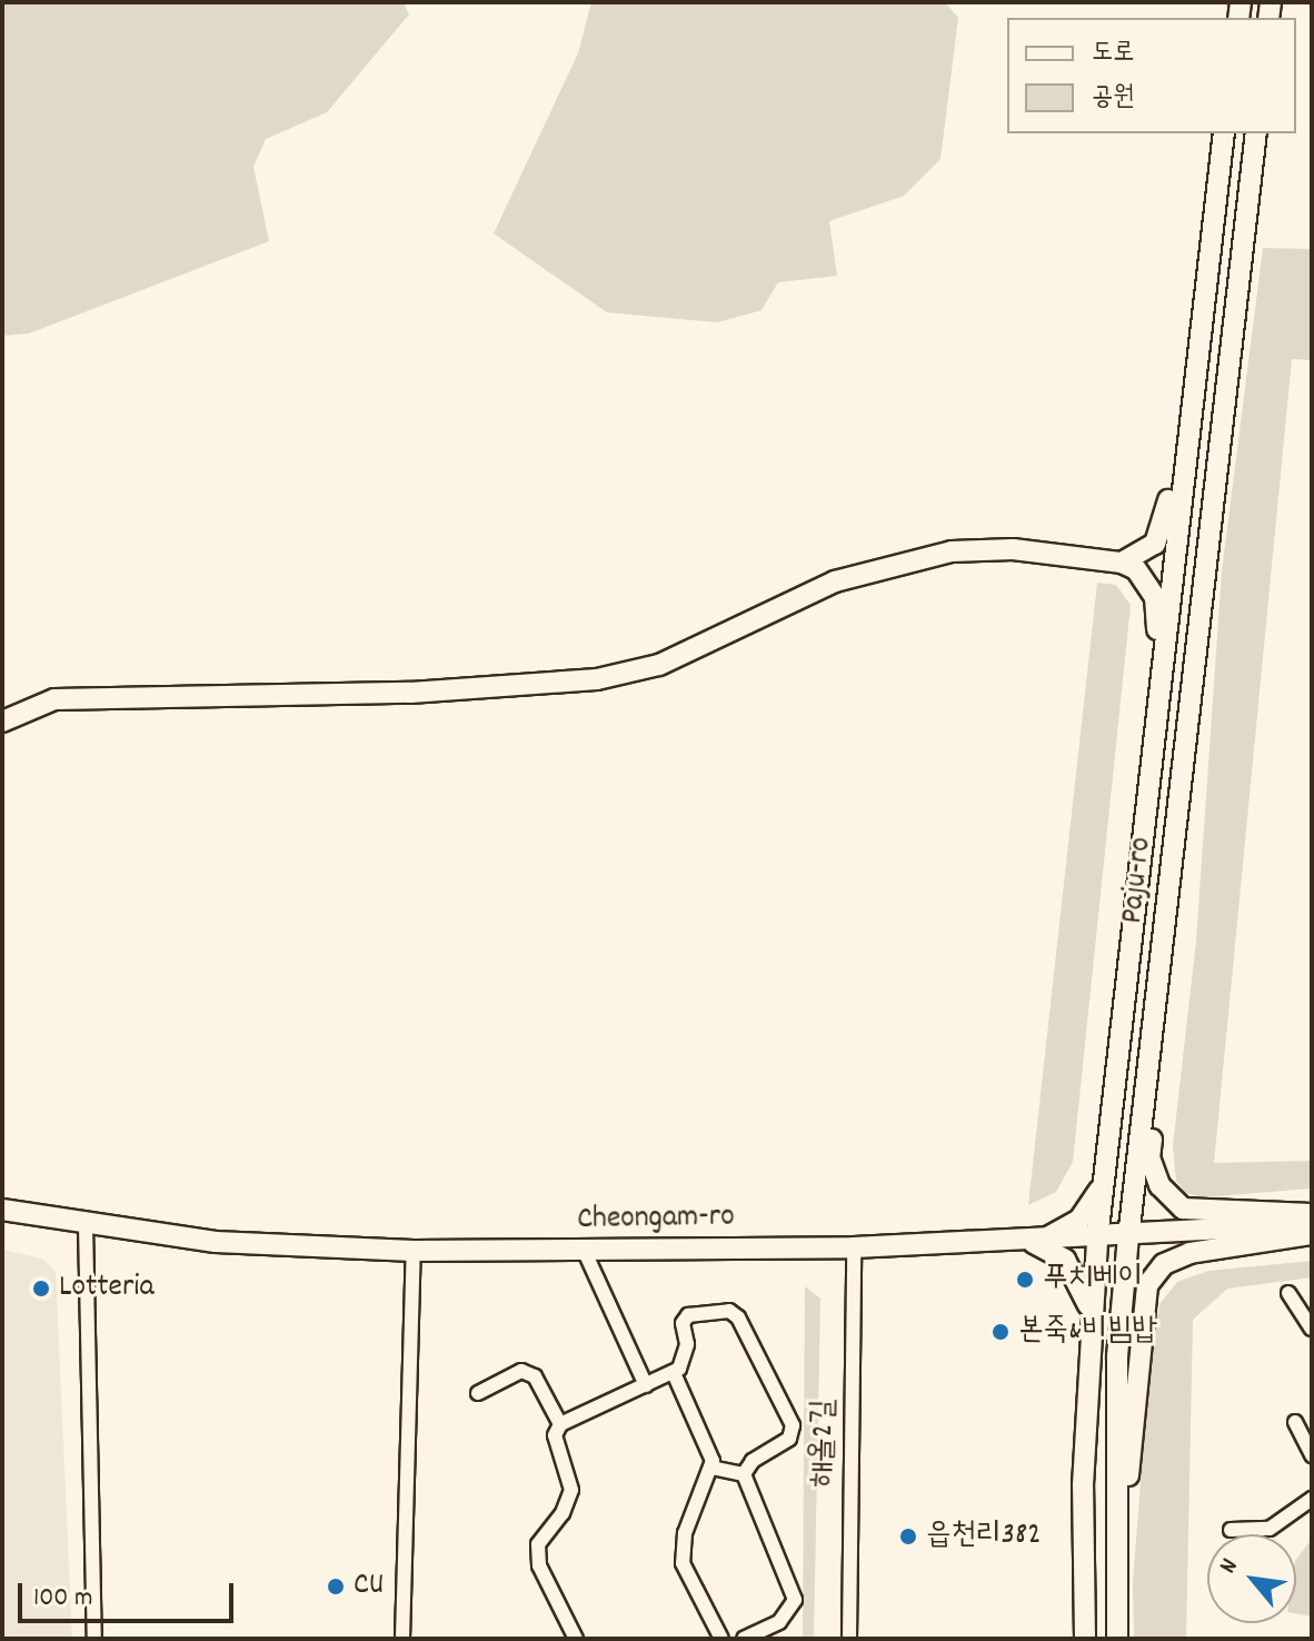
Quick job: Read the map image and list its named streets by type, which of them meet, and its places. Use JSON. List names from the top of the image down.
{
  "streets": {
    "main road": ["Paju-ro", "Cheongam-ro"],
    "street": ["해올2길"]
  },
  "crossings": [
    ["Paju-ro", "Cheongam-ro"],
    ["Cheongam-ro", "해올2길"]
  ],
  "places": [
    "푸치베이",
    "Lotteria",
    "본죽&비빔밥",
    "읍천리382",
    "CU"
  ],
  "legend": ["도로", "공원"],
  "scale_bar": "100 m",
  "north": "top left"
}
